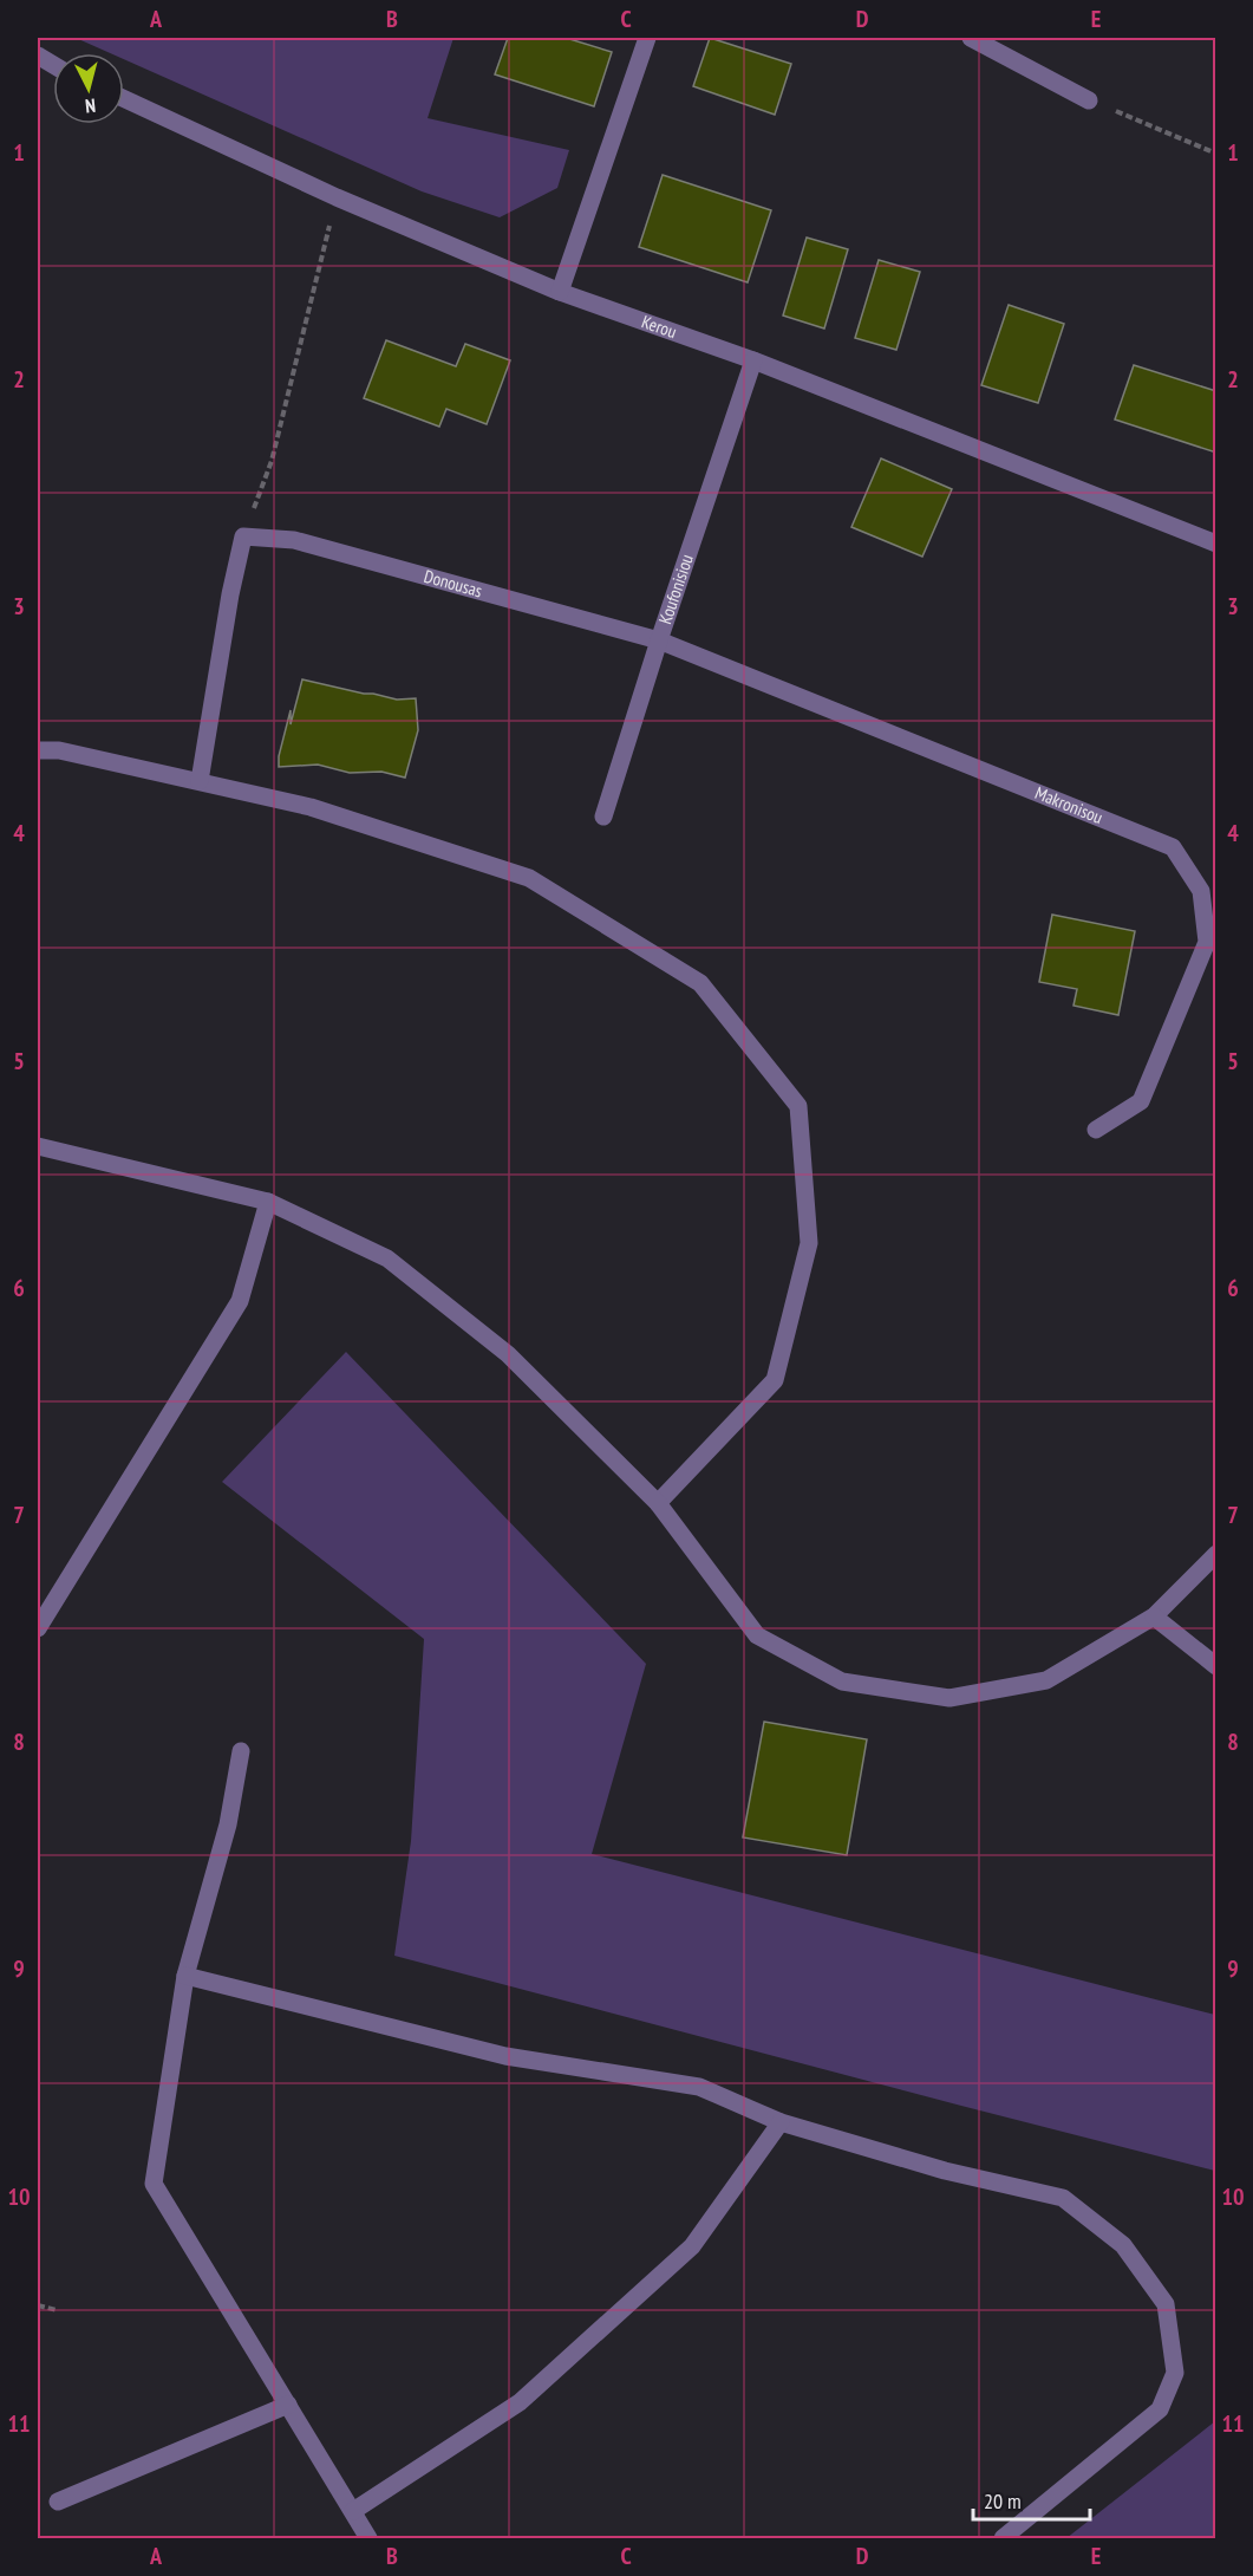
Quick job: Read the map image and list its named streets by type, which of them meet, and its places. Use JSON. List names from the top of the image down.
{
  "streets": {
    "street": [
      "Kerou",
      "Donousas",
      "Koufonisiou",
      "Makronisou"
    ]
  },
  "crossings": [
    ["Kerou", "Koufonisiou"],
    ["Donousas", "Koufonisiou"],
    ["Donousas", "Makronisou"],
    ["Koufonisiou", "Makronisou"]
  ],
  "scale_bar": "20 m",
  "north": "bottom",
  "grid": {
    "columns": [
      "A",
      "B",
      "C",
      "D",
      "E"
    ],
    "rows": [
      "1",
      "2",
      "3",
      "4",
      "5",
      "6",
      "7",
      "8",
      "9",
      "10",
      "11"
    ]
  }
}
